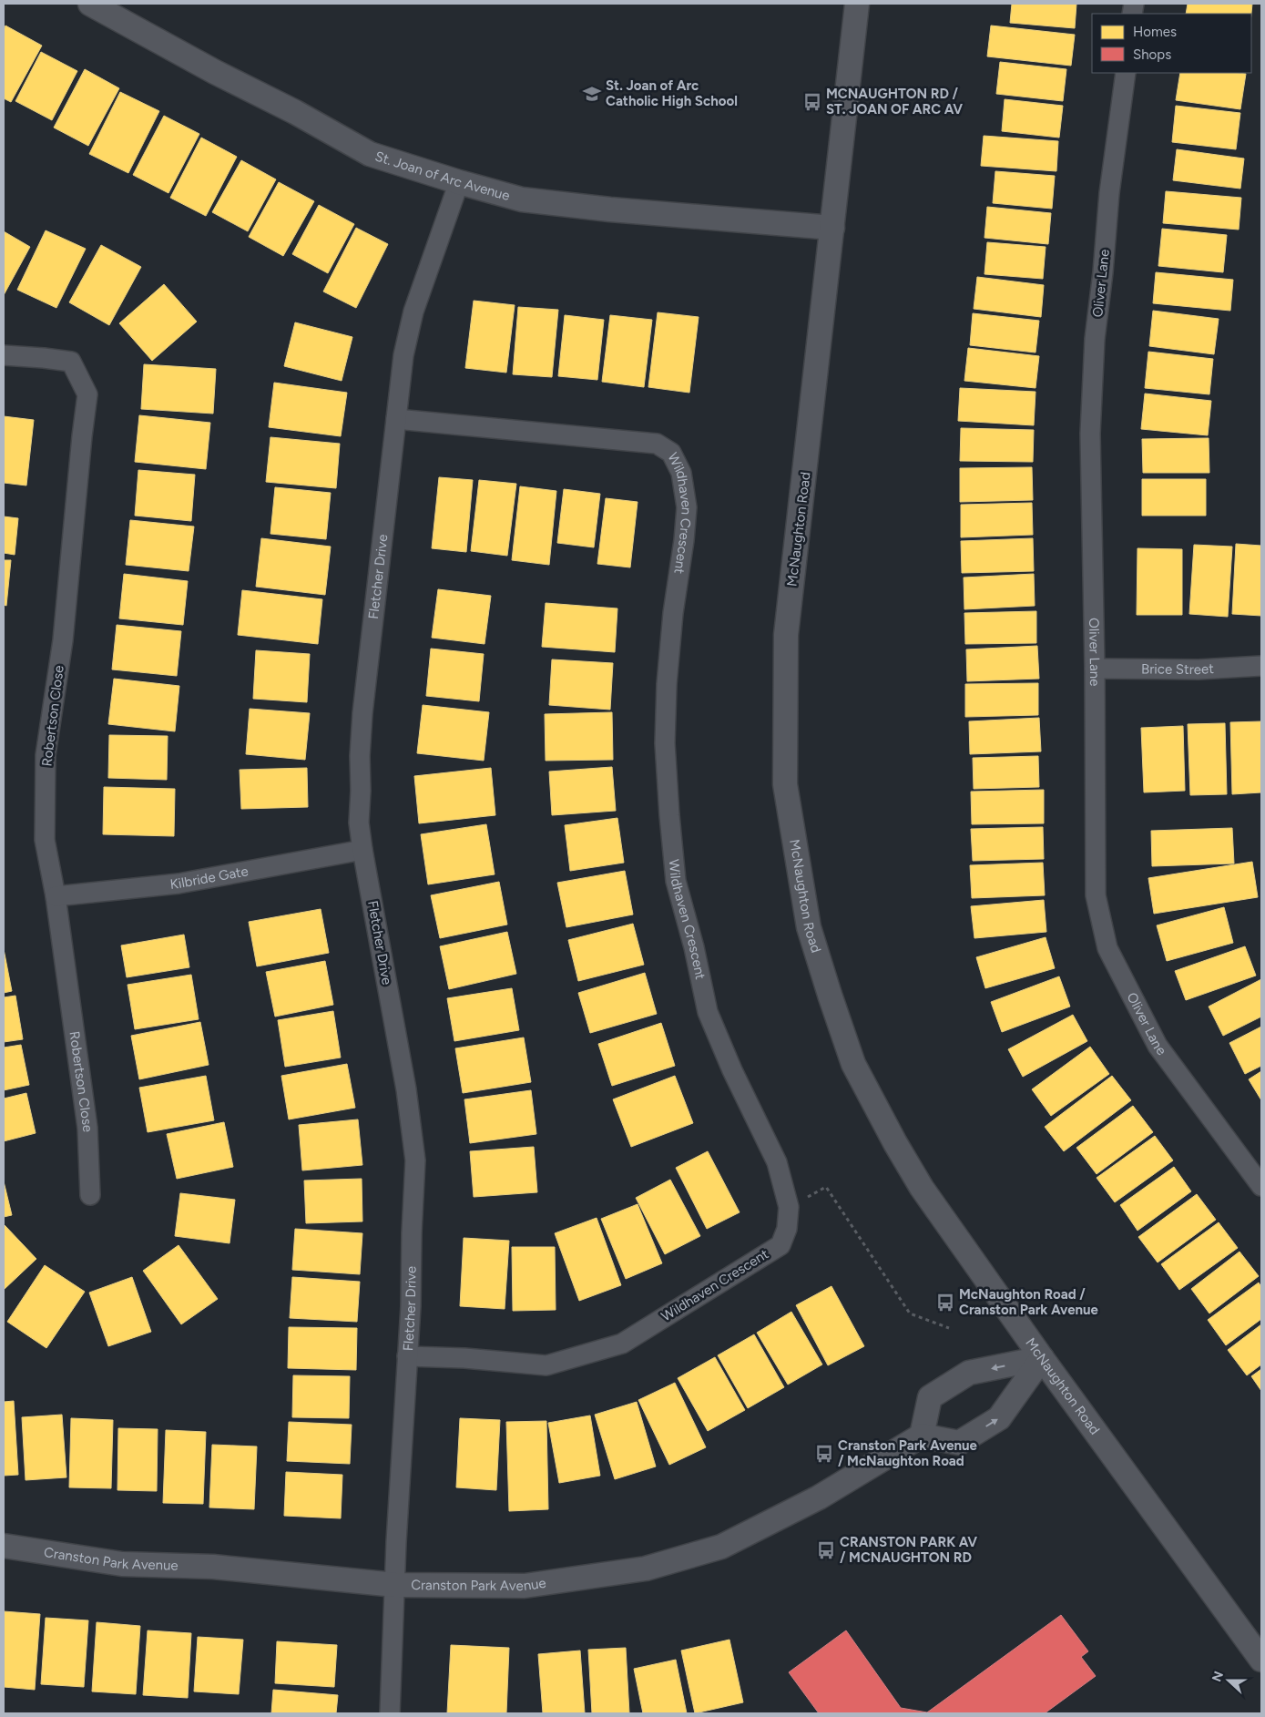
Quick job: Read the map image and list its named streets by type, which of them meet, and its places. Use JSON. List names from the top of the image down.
{
  "streets": {
    "street": [
      "St. Joan of Arc Avenue",
      "Oliver Lane",
      "Wildhaven Crescent",
      "McNaughton Road",
      "Fletcher Drive",
      "Brice Street",
      "Robertson Close",
      "Kilbride Gate",
      "Cranston Park Avenue"
    ]
  },
  "crossings": [
    ["St. Joan of Arc Avenue", "McNaughton Road"],
    ["St. Joan of Arc Avenue", "Fletcher Drive"],
    ["Oliver Lane", "Brice Street"],
    ["Wildhaven Crescent", "Fletcher Drive"],
    ["Fletcher Drive", "Kilbride Gate"],
    ["Fletcher Drive", "Cranston Park Avenue"],
    ["Robertson Close", "Kilbride Gate"]
  ],
  "places": {
    "school or university": ["St. Joan of Arc Catholic High School"],
    "bus stop": [
      "MCNAUGHTON RD / ST. JOAN OF ARC AV",
      "McNaughton Road / Cranston Park Avenue",
      "Cranston Park Avenue / McNaughton Road",
      "CRANSTON PARK AV / MCNAUGHTON RD"
    ]
  },
  "legend": ["Homes", "Shops"],
  "north": "left"
}
